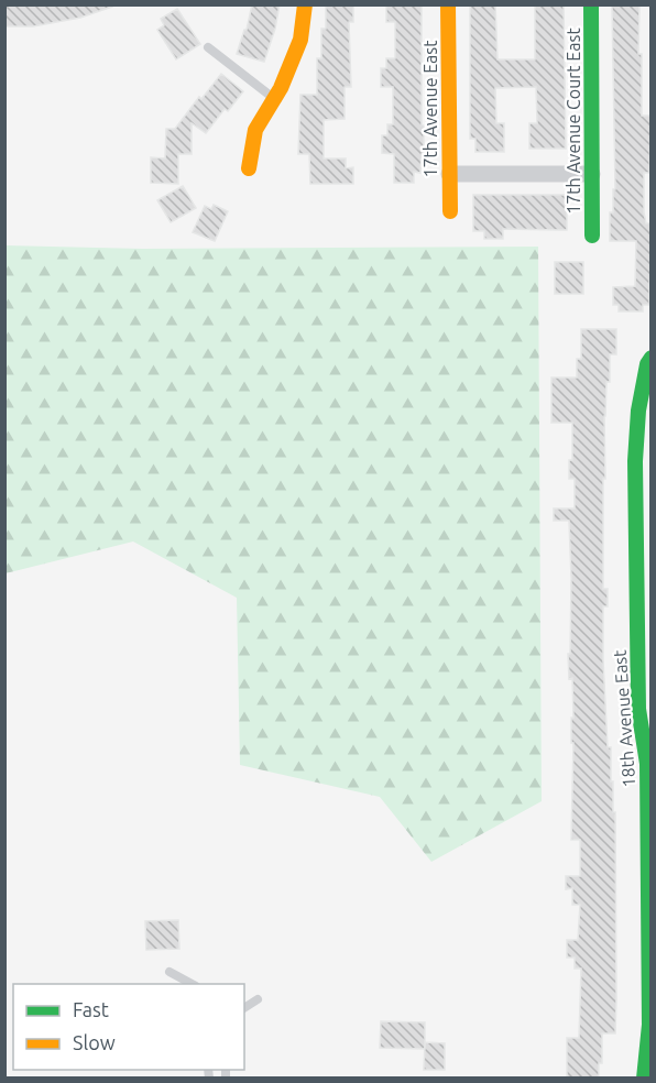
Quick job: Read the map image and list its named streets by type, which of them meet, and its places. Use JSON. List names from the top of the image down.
{
  "streets": {
    "street": ["17th Avenue East", "17th Avenue Court East", "18th Avenue East"]
  },
  "legend": ["Fast", "Slow"]
}
